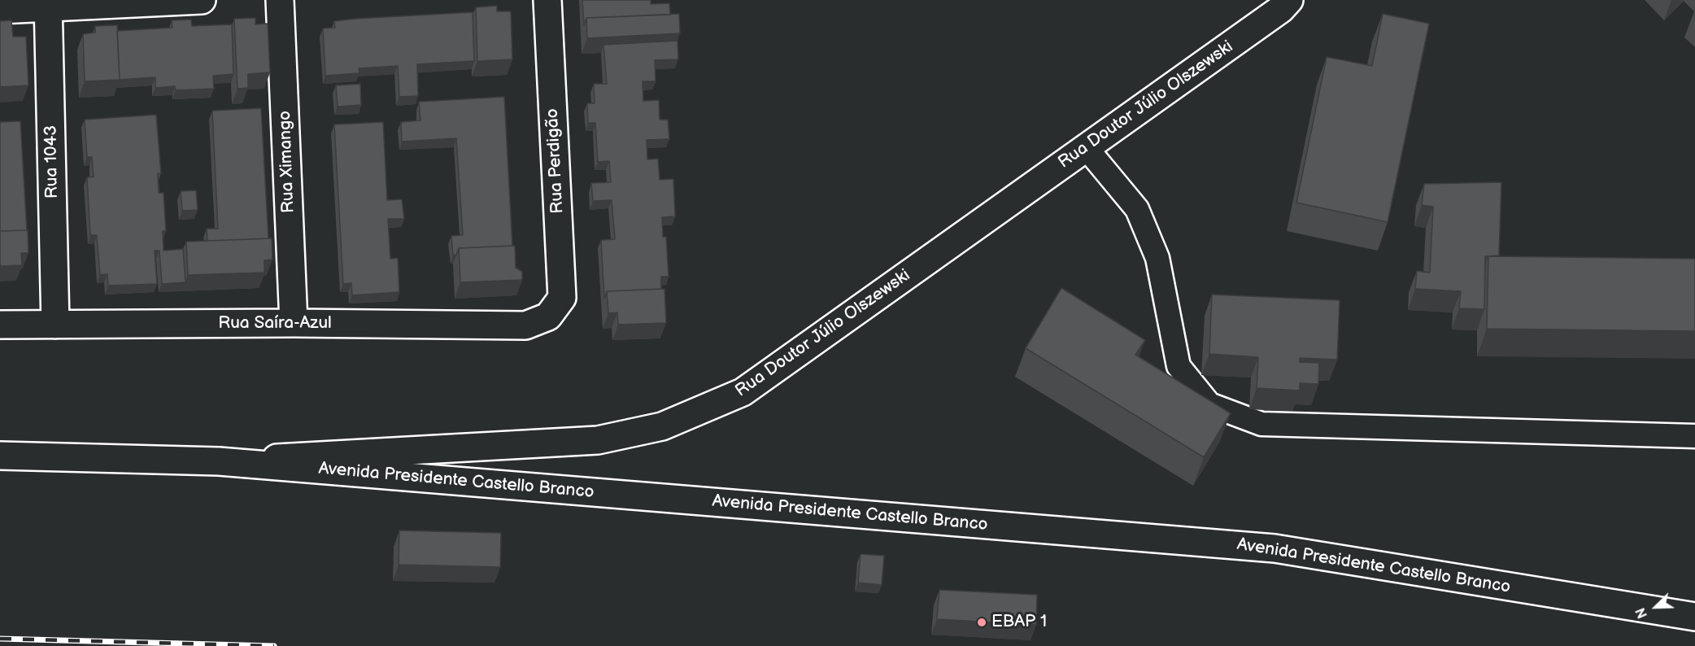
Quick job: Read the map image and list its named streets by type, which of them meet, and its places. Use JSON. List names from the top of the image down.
{
  "streets": {
    "street": [
      "Rua Doutor Júlio Olszewski",
      "Rua Perdigão",
      "Rua 1043",
      "Rua Ximango",
      "Rua Saíra-Azul",
      "Avenida Presidente Castello Branco"
    ]
  },
  "crossings": [
    ["Rua Doutor Júlio Olszewski", "Avenida Presidente Castello Branco"],
    ["Rua Perdigão", "Rua Saíra-Azul"],
    ["Rua 1043", "Rua Saíra-Azul"],
    ["Rua Ximango", "Rua Saíra-Azul"]
  ],
  "places": ["EBAP 1"],
  "north": "bottom left"
}
